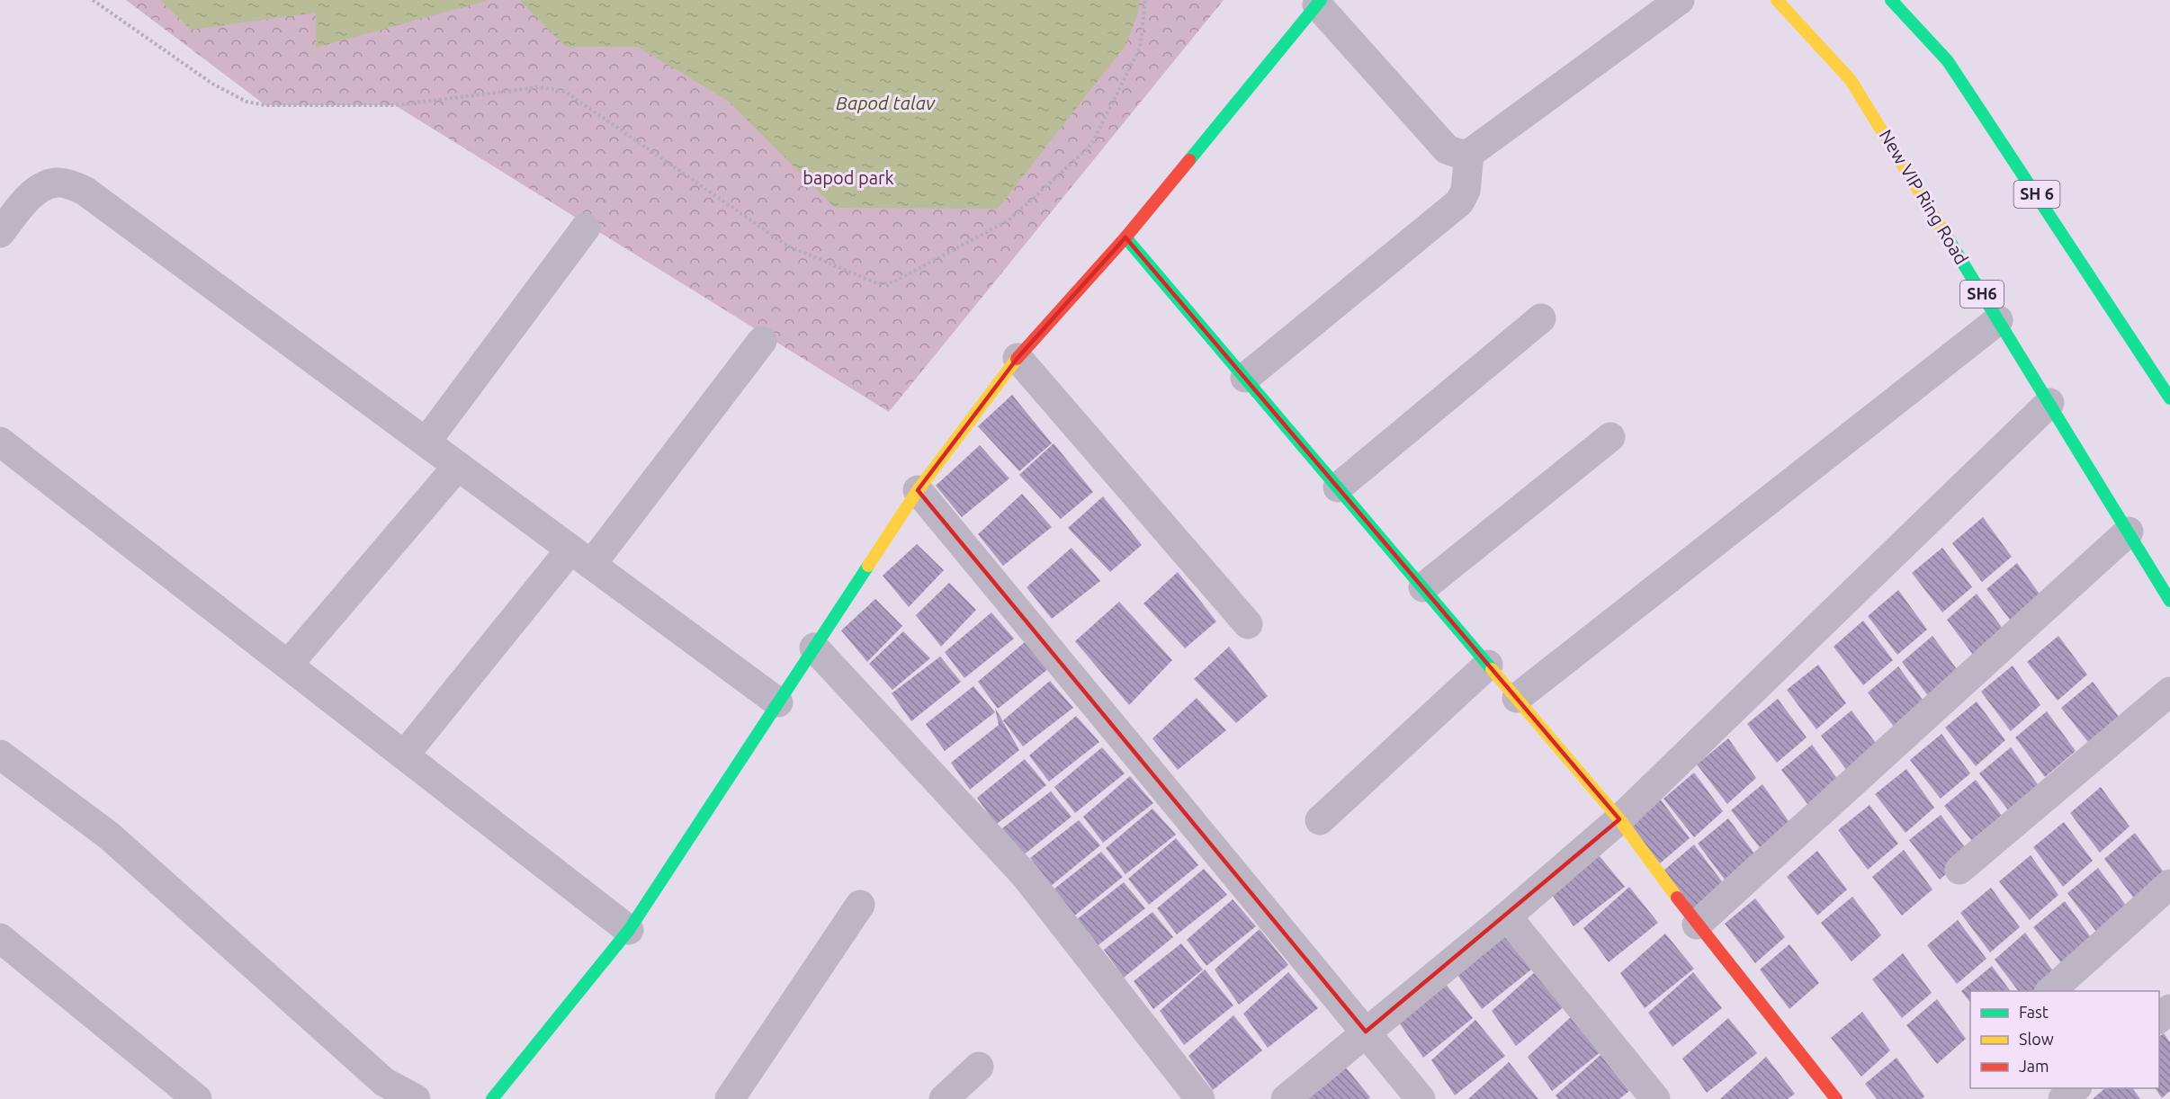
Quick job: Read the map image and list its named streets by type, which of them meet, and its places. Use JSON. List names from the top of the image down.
{
  "streets": {
    "street": ["SH 6", "New VIP Ring Road", "SH6"]
  },
  "water": ["Bapod talav"],
  "parks": ["bapod park"],
  "legend": ["Fast", "Slow", "Jam"]
}
